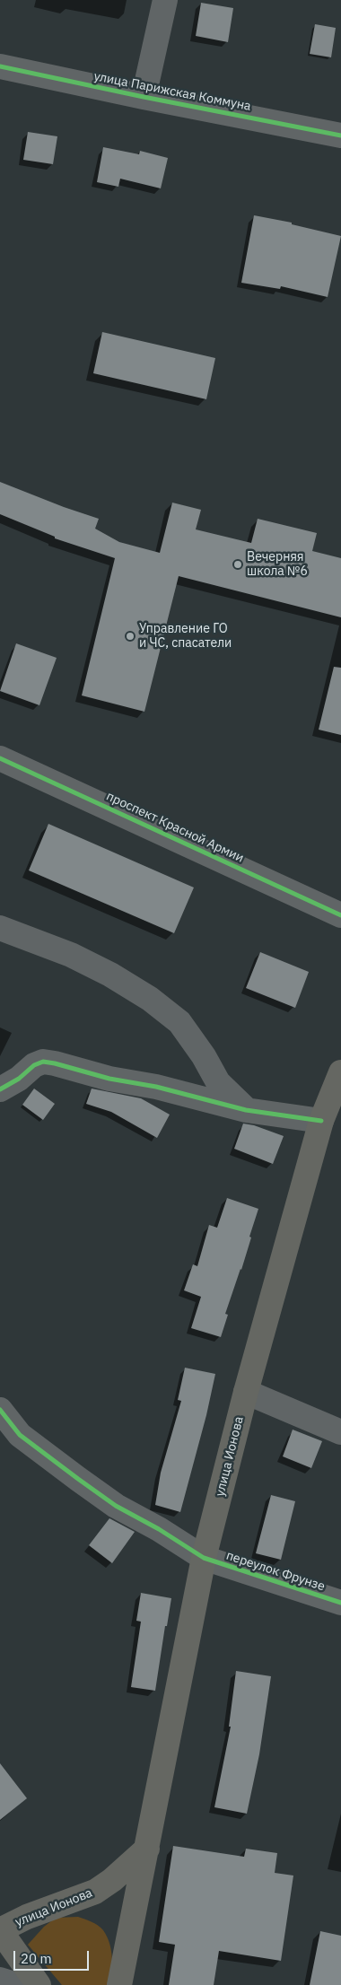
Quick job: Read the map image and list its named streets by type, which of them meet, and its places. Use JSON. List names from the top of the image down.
{
  "streets": {
    "main road": ["улица Ионова"],
    "street": ["улица Парижская Коммуна", "проспект Красной Армии", "переулок Фрунзе"]
  },
  "crossings": [
    ["улица Ионова", "переулок Фрунзе"]
  ],
  "places": ["Вечерняя школа №6", "Управление ГО и ЧС, спасатели"],
  "scale_bar": "20 m"
}
